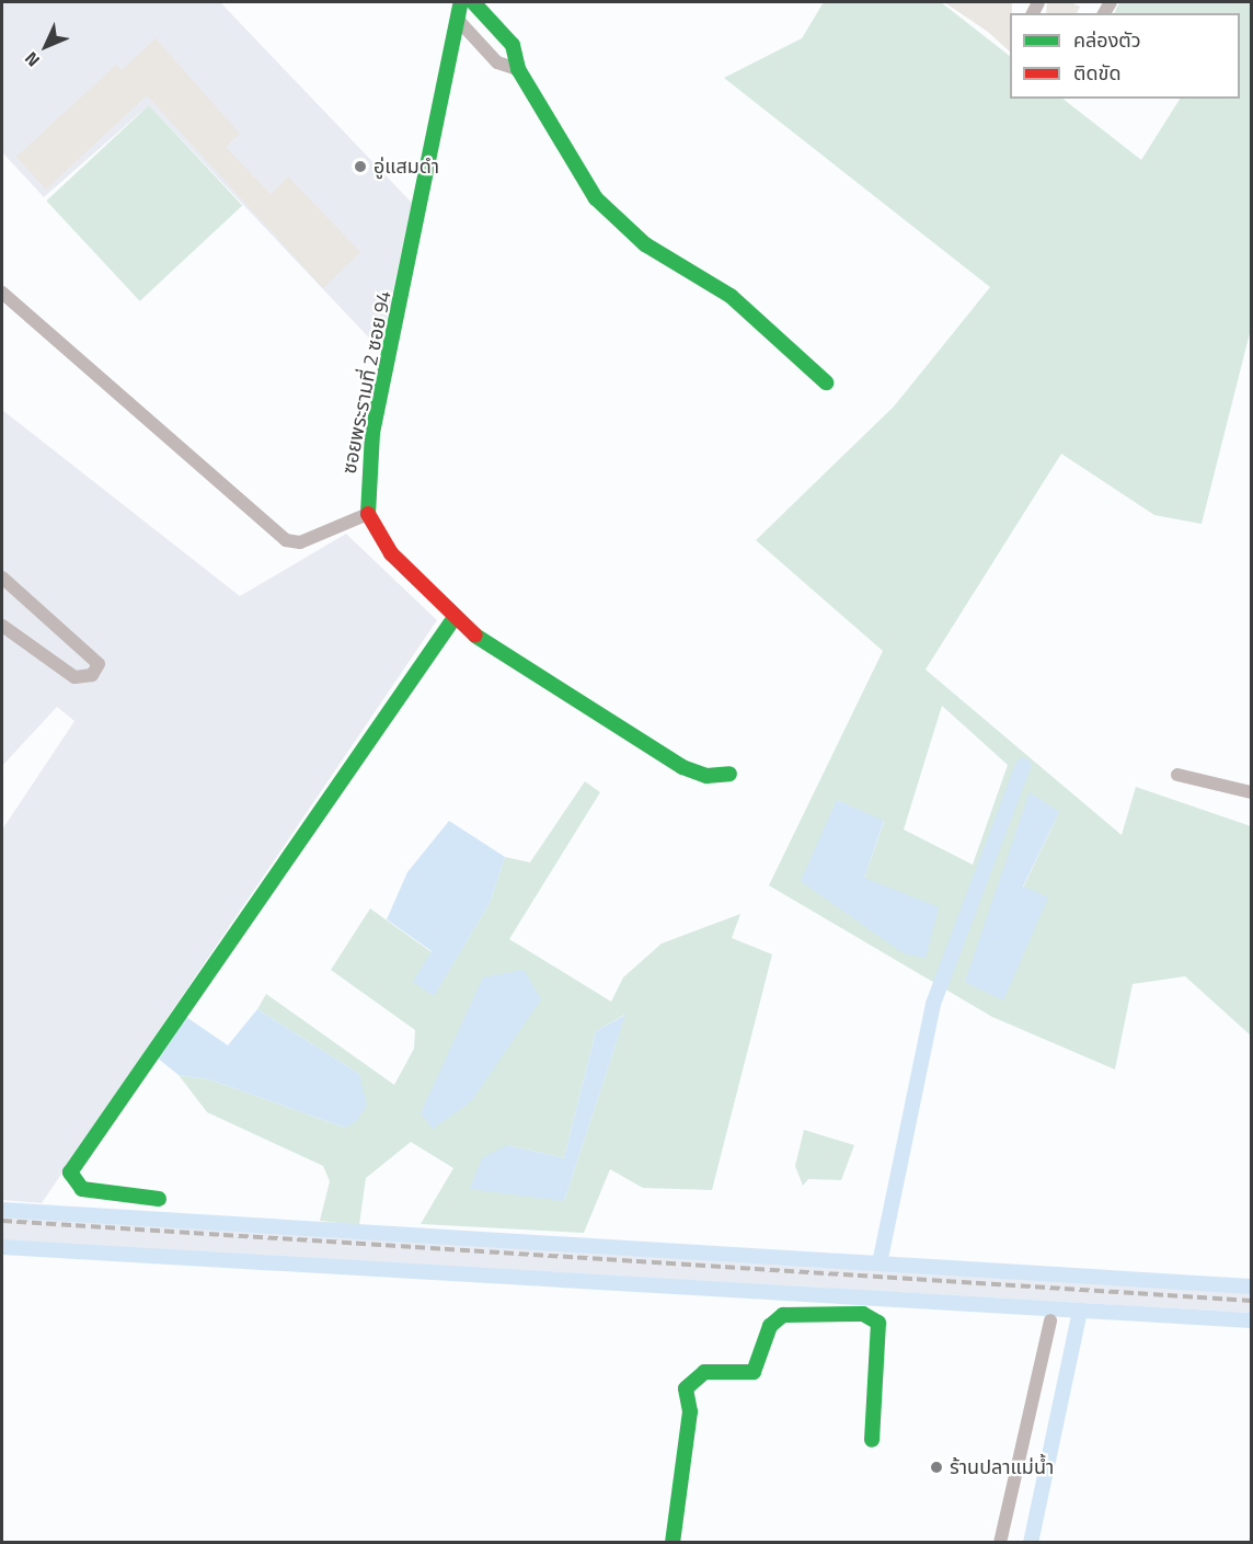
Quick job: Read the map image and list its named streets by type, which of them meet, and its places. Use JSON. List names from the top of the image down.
{
  "streets": {
    "street": ["ซอยพระรามที่ 2 ซอย 94"]
  },
  "places": ["อู่แสมดำ", "ร้านปลาแม่น้ำ"],
  "legend": ["คล่องตัว", "ติดขัด"],
  "north": "bottom left"
}
